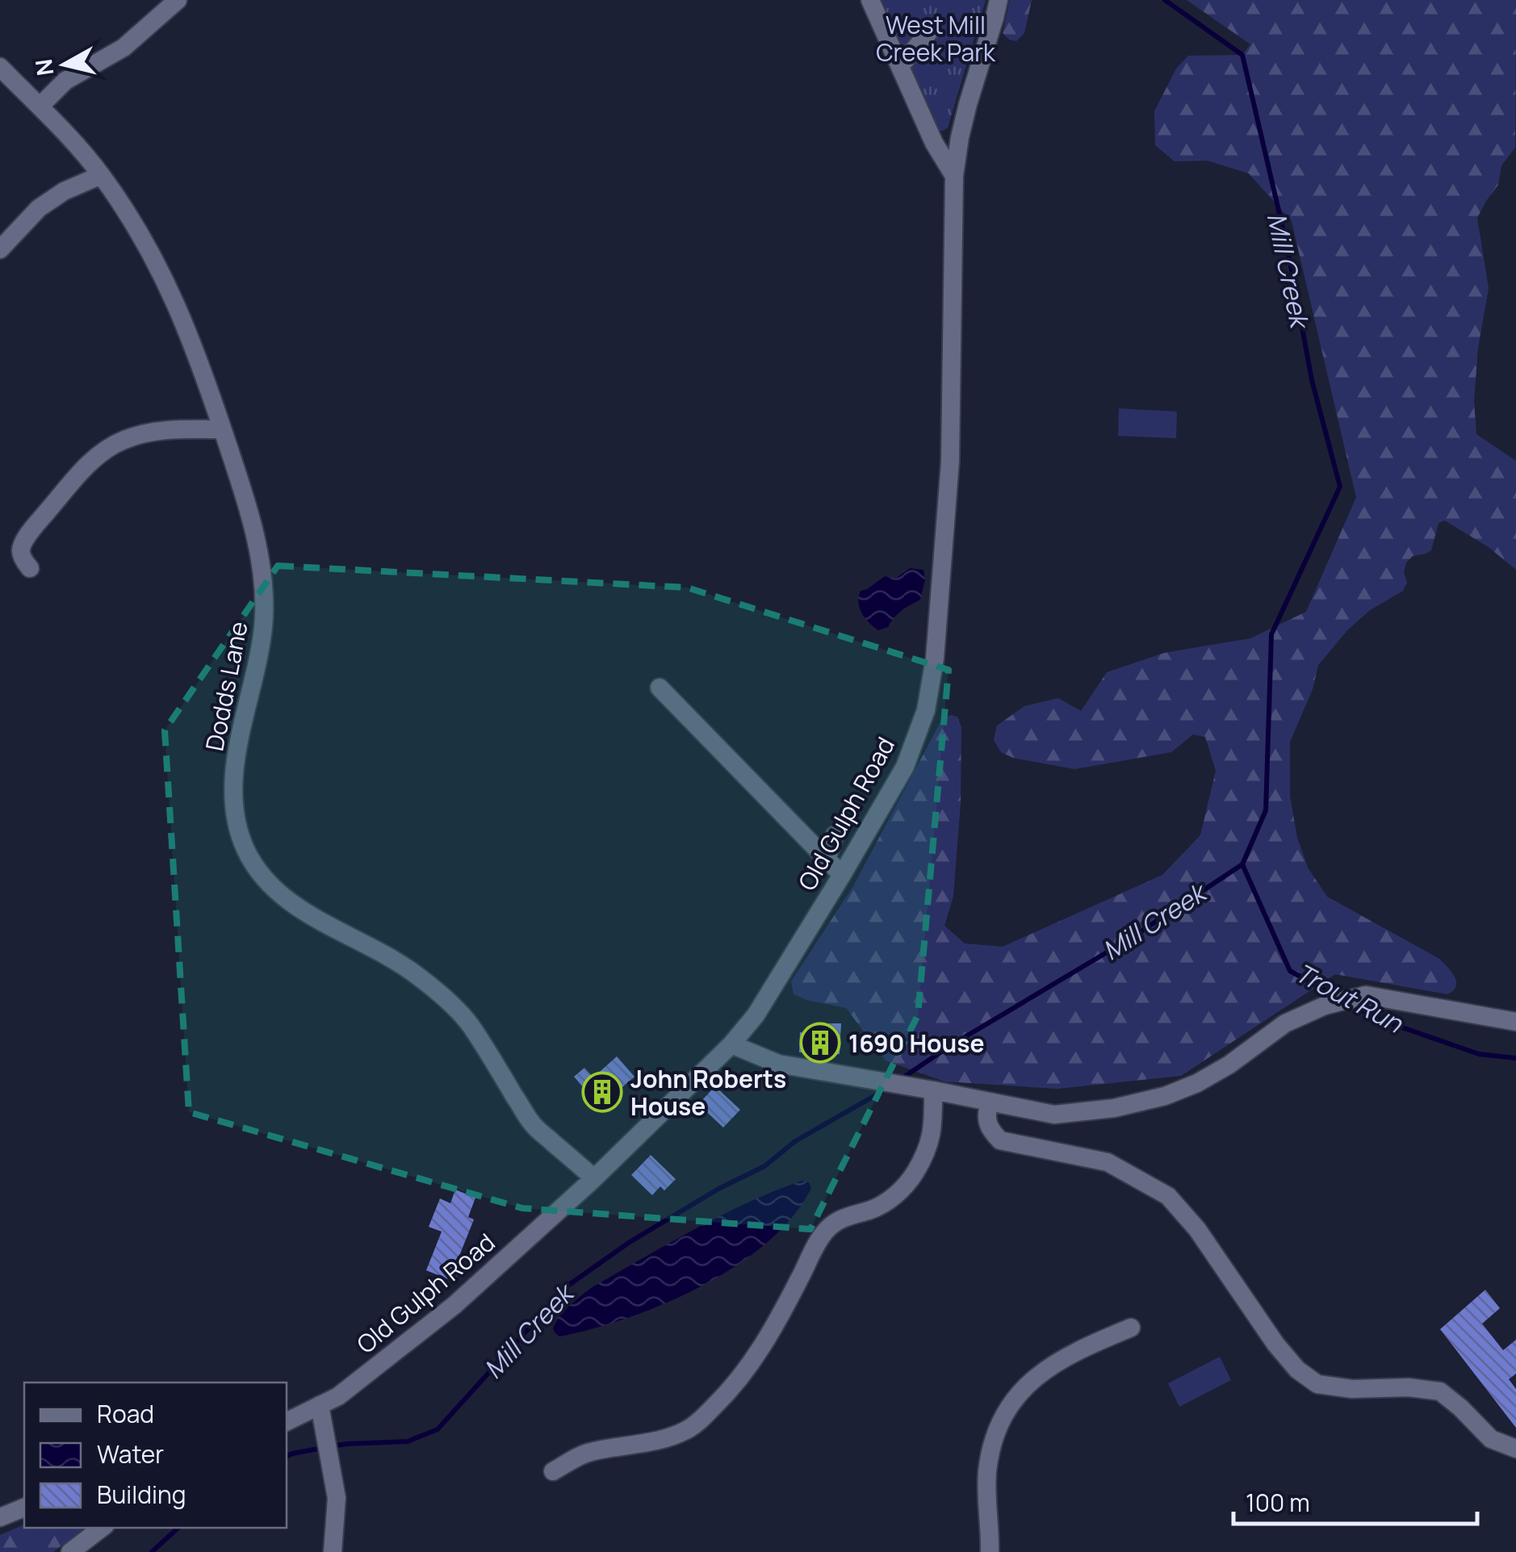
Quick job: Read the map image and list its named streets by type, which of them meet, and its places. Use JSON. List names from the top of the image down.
{
  "streets": {
    "street": ["Dodds Lane", "Old Gulph Road"]
  },
  "crossings": [
    ["Dodds Lane", "Old Gulph Road"]
  ],
  "water": ["Mill Creek", "Trout Run"],
  "parks": ["West Mill Creek Park"],
  "places": {
    "building": ["1690 House", "John Roberts House"]
  },
  "legend": ["Road", "Water", "Building"],
  "scale_bar": "100 m",
  "north": "left"
}
